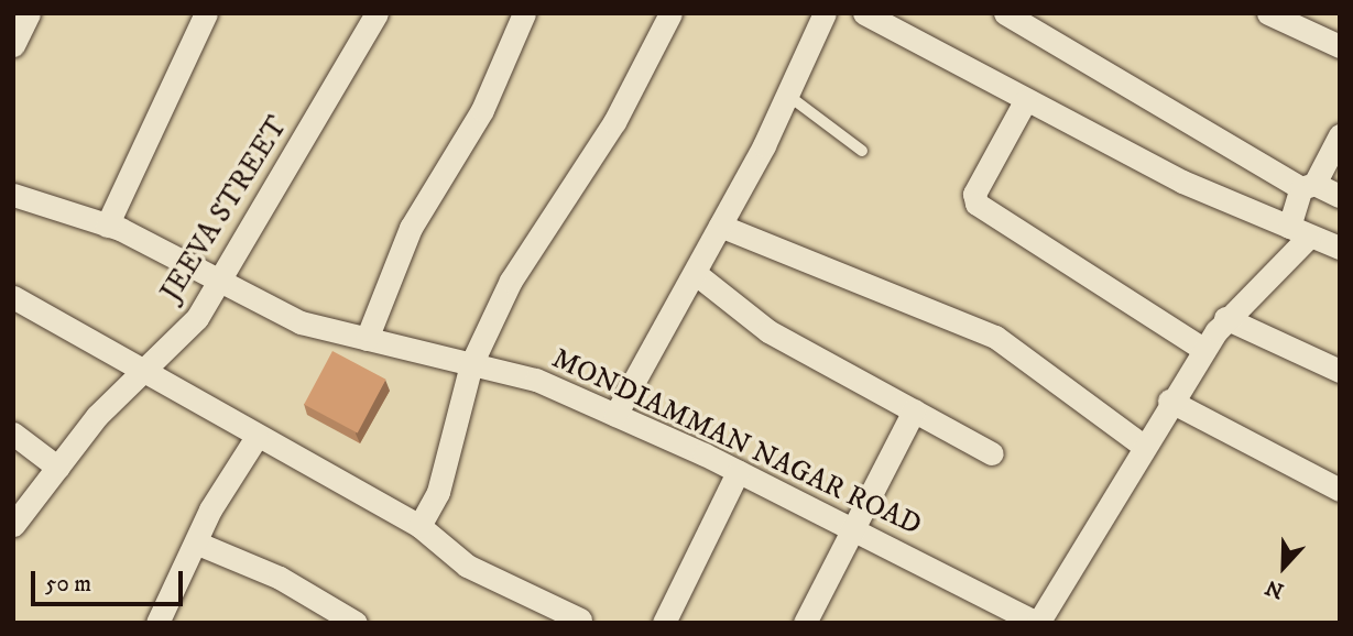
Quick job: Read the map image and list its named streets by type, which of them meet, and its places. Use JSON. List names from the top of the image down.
{
  "streets": {
    "street": ["JEEVA STREET", "MONDIAMMAN NAGAR ROAD"]
  },
  "crossings": [
    ["JEEVA STREET", "MONDIAMMAN NAGAR ROAD"]
  ],
  "scale_bar": "50 m",
  "north": "bottom"
}
